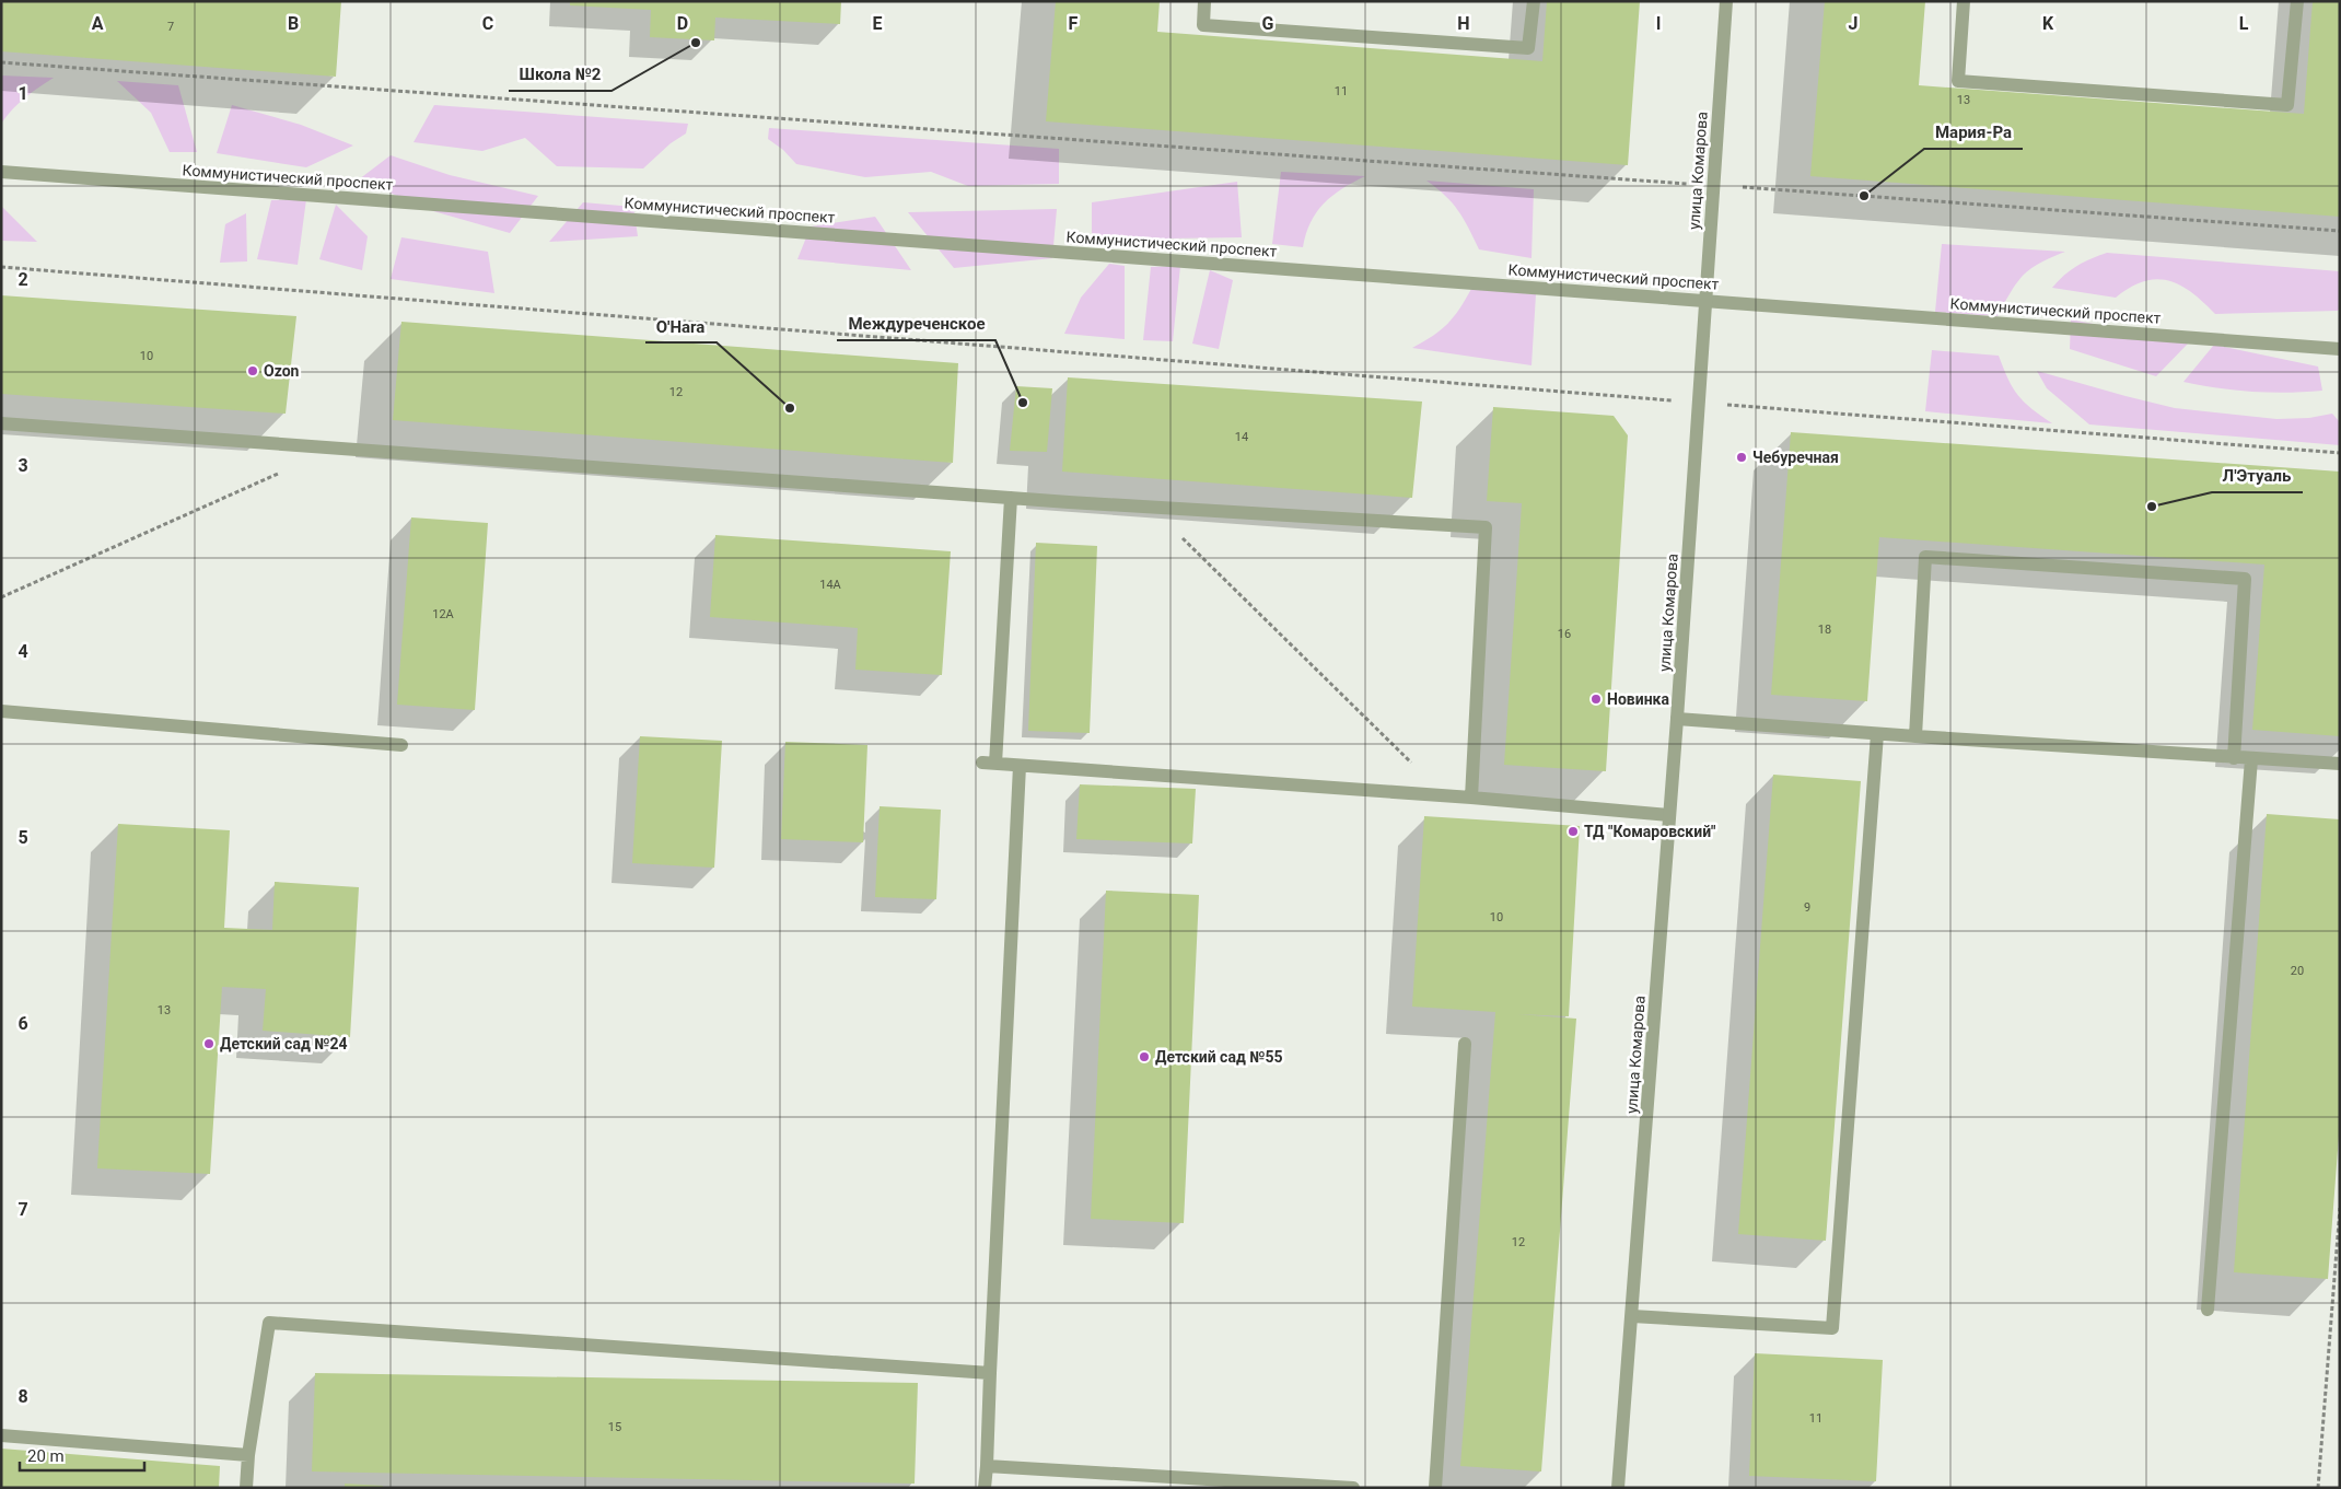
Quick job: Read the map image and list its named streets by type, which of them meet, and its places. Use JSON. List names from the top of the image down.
{
  "streets": {
    "street": ["улица Комарова", "Коммунистический проспект"]
  },
  "crossings": [
    ["улица Комарова", "Коммунистический проспект"]
  ],
  "places": [
    "Школа №2",
    "Мария-Ра",
    "Ozon",
    "Междуреченское",
    "O'Hara",
    "Чебуречная",
    "Л'Этуаль",
    "Новинка",
    "ТД \"Комаровский\"",
    "Детский сад №24",
    "Детский сад №55"
  ],
  "house_numbers": [
    "7",
    "11",
    "13",
    "10",
    "12",
    "14",
    "14А",
    "12А",
    "18",
    "16",
    "9",
    "10",
    "20",
    "13",
    "12",
    "11",
    "15"
  ],
  "scale_bar": "20 m",
  "grid": {
    "columns": [
      "A",
      "B",
      "C",
      "D",
      "E",
      "F",
      "G",
      "H",
      "I",
      "J",
      "K",
      "L"
    ],
    "rows": [
      "1",
      "2",
      "3",
      "4",
      "5",
      "6",
      "7",
      "8"
    ]
  }
}
